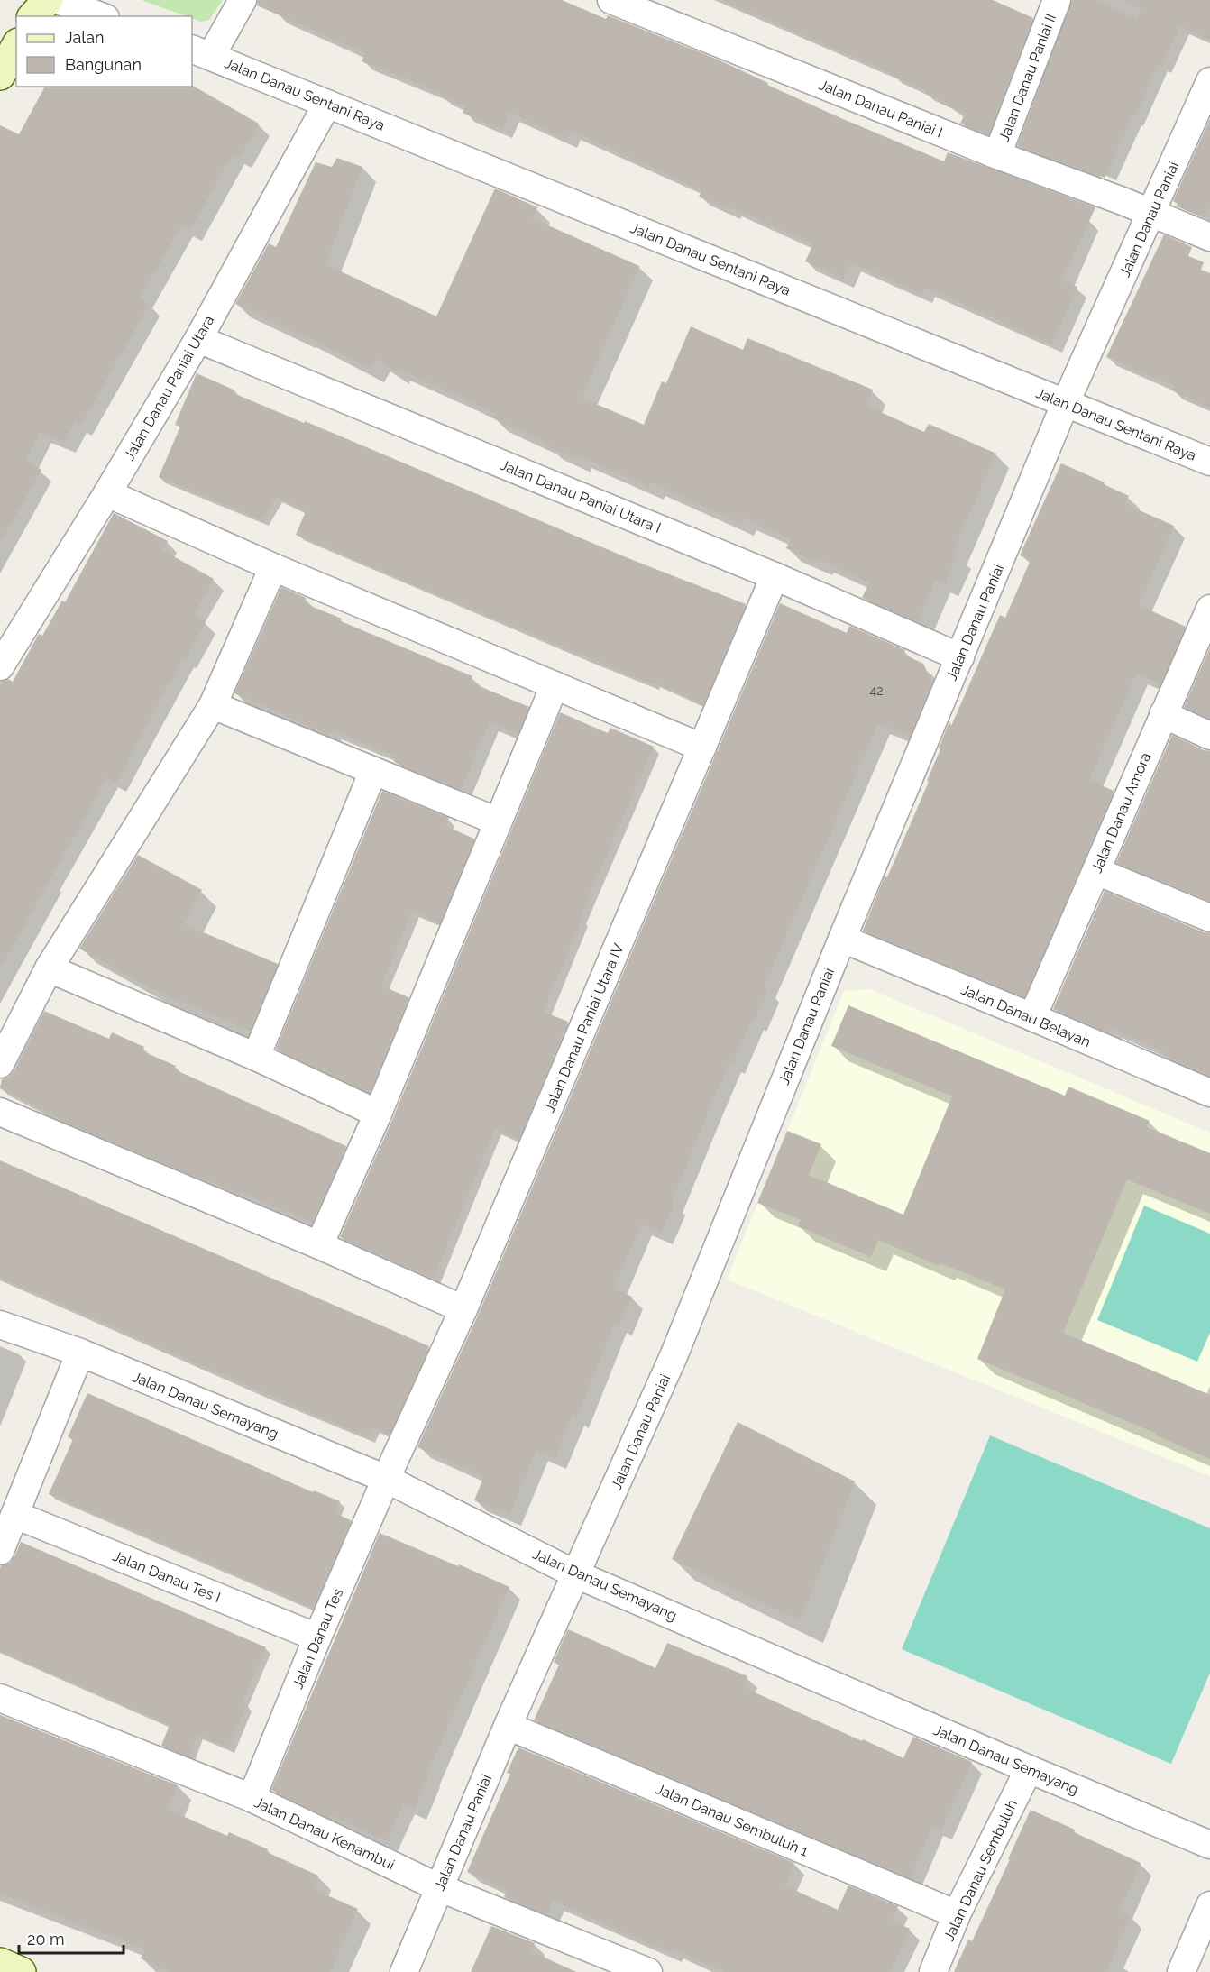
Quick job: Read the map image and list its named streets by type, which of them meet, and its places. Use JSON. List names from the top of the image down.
{
  "streets": {
    "street": [
      "Jalan Danau Paniai II",
      "Jalan Danau Sentani Raya",
      "Jalan Danau Paniai I",
      "Jalan Danau Paniai",
      "Jalan Danau Paniai Utara",
      "Jalan Danau Paniai Utara I",
      "Jalan Danau Amora",
      "Jalan Danau Belayan",
      "Jalan Danau Paniai Utara IV",
      "Jalan Danau Semayang",
      "Jalan Danau Tes I",
      "Jalan Danau Tes",
      "Jalan Danau Sembuluh 1",
      "Jalan Danau Kenambui",
      "Jalan Danau Sembuluh"
    ]
  },
  "crossings": [
    ["Jalan Danau Paniai II", "Jalan Danau Paniai I"],
    ["Jalan Danau Sentani Raya", "Jalan Danau Paniai"],
    ["Jalan Danau Sentani Raya", "Jalan Danau Paniai Utara"],
    ["Jalan Danau Paniai I", "Jalan Danau Paniai"],
    ["Jalan Danau Paniai", "Jalan Danau Paniai Utara I"],
    ["Jalan Danau Paniai", "Jalan Danau Belayan"],
    ["Jalan Danau Paniai", "Jalan Danau Semayang"],
    ["Jalan Danau Paniai", "Jalan Danau Sembuluh 1"],
    ["Jalan Danau Paniai", "Jalan Danau Kenambui"],
    ["Jalan Danau Paniai Utara", "Jalan Danau Paniai Utara I"],
    ["Jalan Danau Paniai Utara I", "Jalan Danau Paniai Utara IV"],
    ["Jalan Danau Amora", "Jalan Danau Belayan"],
    ["Jalan Danau Paniai Utara IV", "Jalan Danau Semayang"],
    ["Jalan Danau Paniai Utara IV", "Jalan Danau Tes"],
    ["Jalan Danau Semayang", "Jalan Danau Tes"],
    ["Jalan Danau Semayang", "Jalan Danau Sembuluh"],
    ["Jalan Danau Tes I", "Jalan Danau Tes"],
    ["Jalan Danau Tes", "Jalan Danau Kenambui"],
    ["Jalan Danau Sembuluh 1", "Jalan Danau Sembuluh"]
  ],
  "house_numbers": ["42"],
  "legend": ["Jalan", "Bangunan"],
  "scale_bar": "20 m"
}
